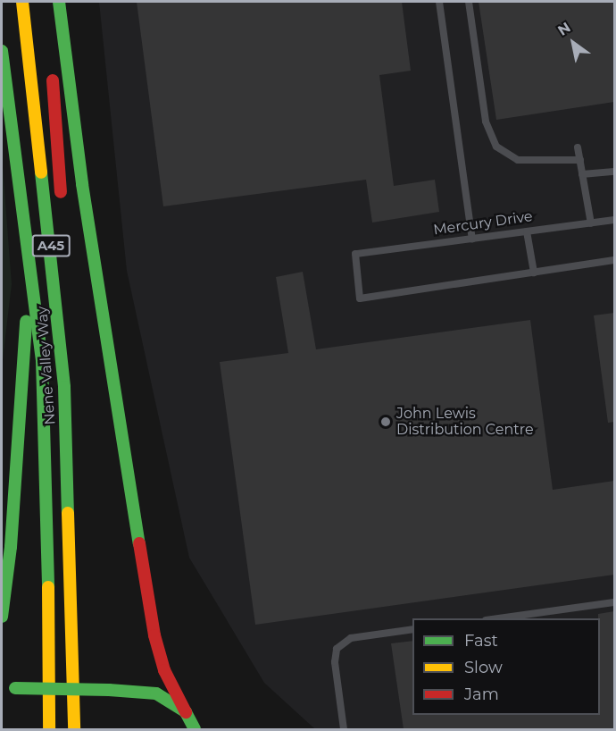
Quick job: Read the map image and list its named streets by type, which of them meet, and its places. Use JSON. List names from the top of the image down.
{
  "streets": {
    "main road": ["A45", "Nene Valley Way"],
    "lane": ["Mercury Drive"]
  },
  "places": ["John Lewis Distribution Centre"],
  "legend": ["Fast", "Slow", "Jam"],
  "north": "top left"
}
